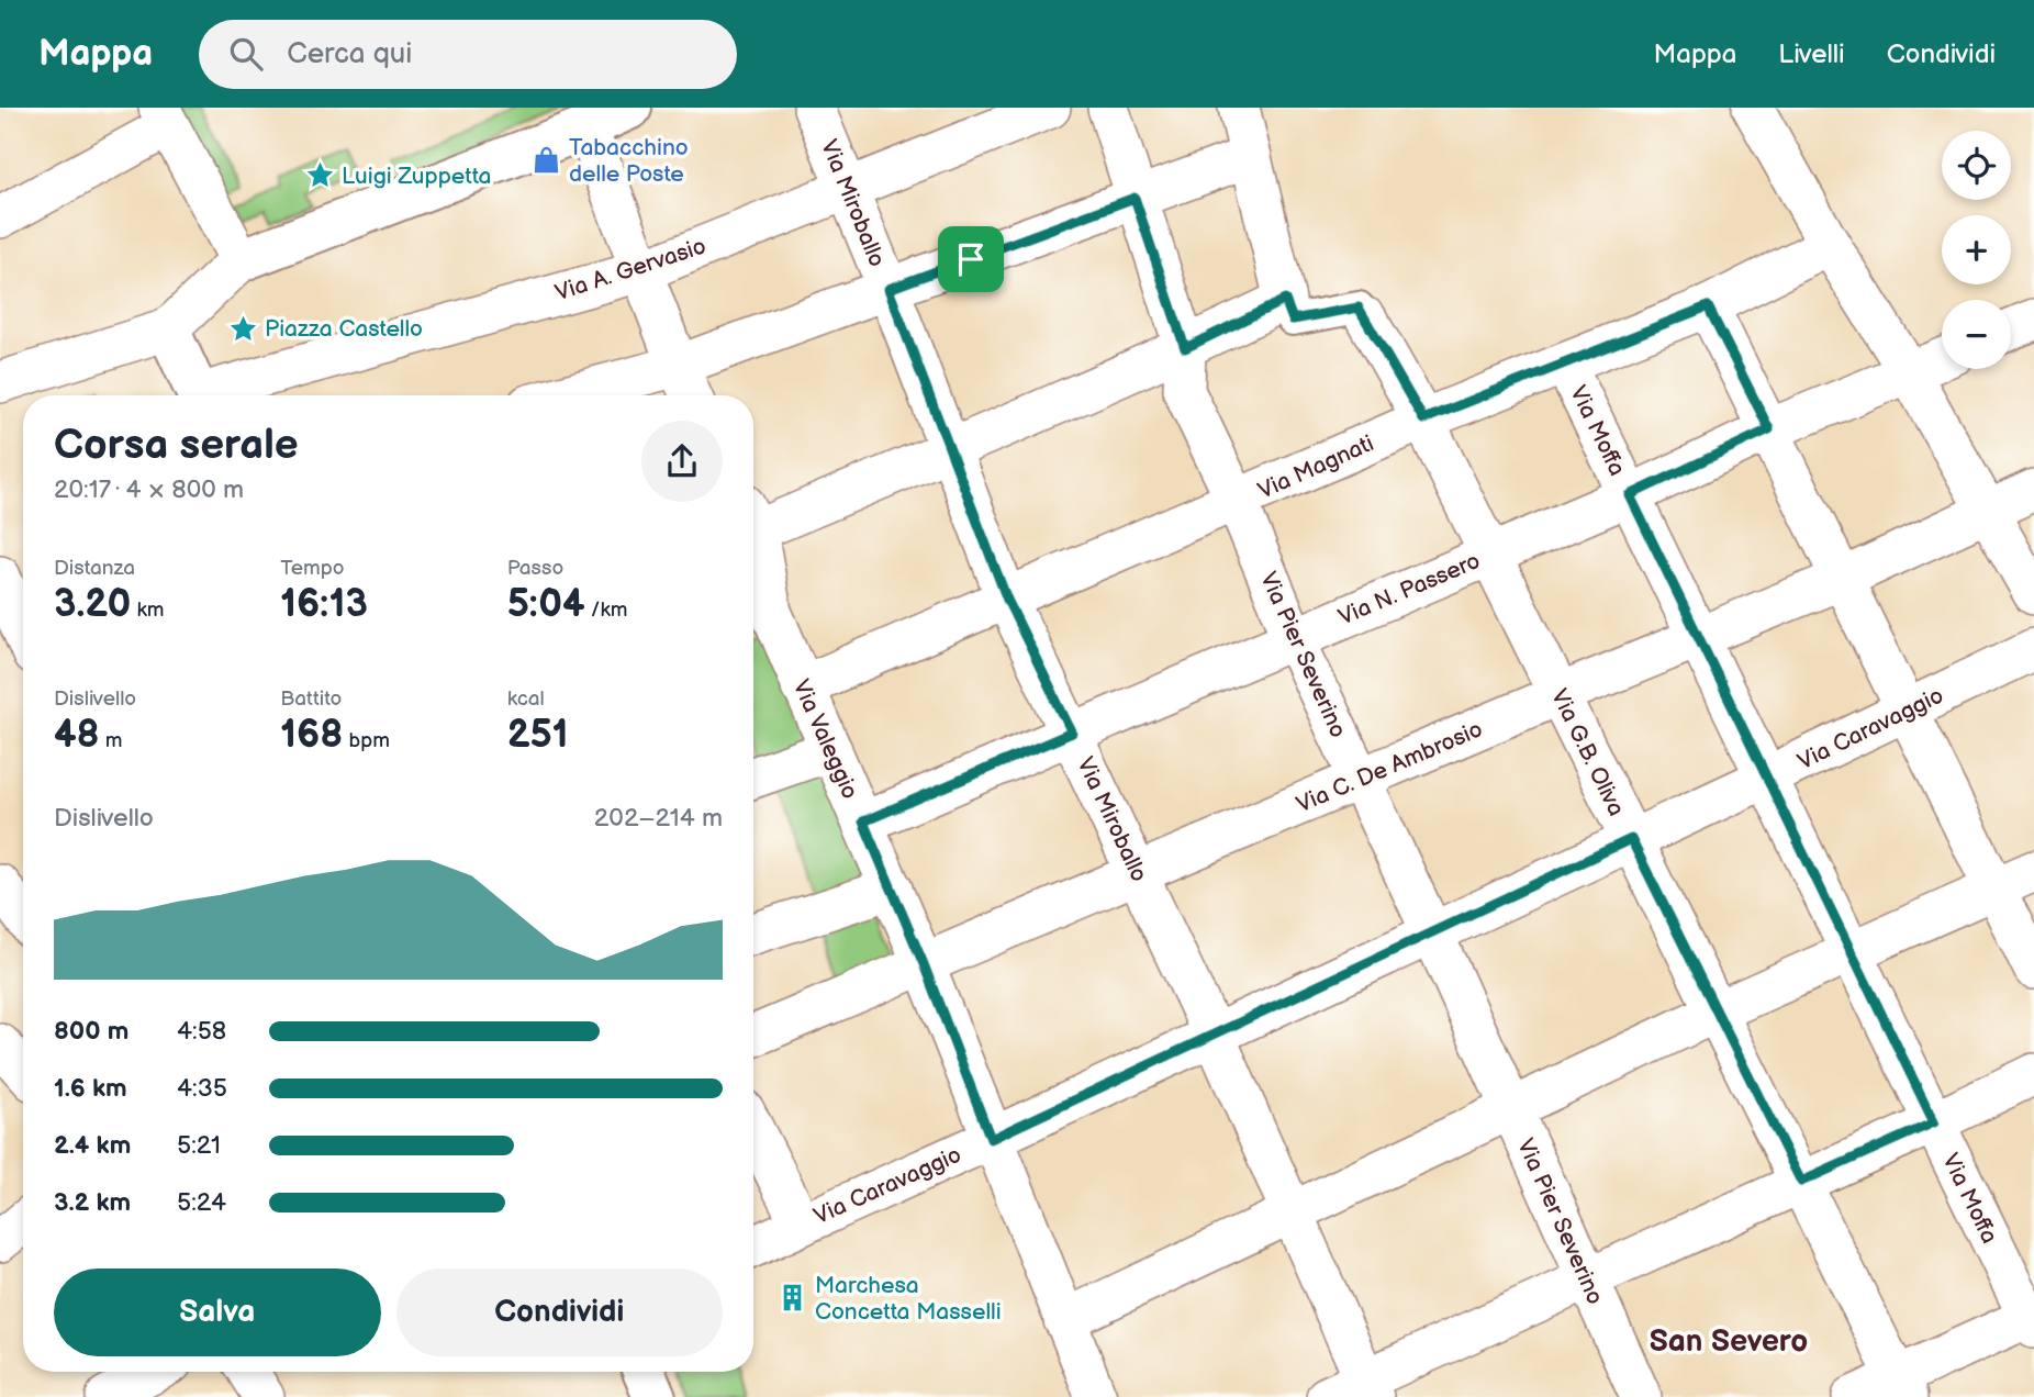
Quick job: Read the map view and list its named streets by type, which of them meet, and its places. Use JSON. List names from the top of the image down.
{
  "streets": {
    "street": [
      "Via Miroballo",
      "Via A. Gervasio",
      "Via Moffa",
      "Via Magnati",
      "Via N. Passero",
      "Via Pier Severino",
      "Via Caravaggio",
      "Via Valeggio",
      "Via G.B. Oliva",
      "Via C. De Ambrosio"
    ]
  },
  "crossings": [
    ["Via Miroballo", "Via A. Gervasio"],
    ["Via Miroballo", "Via Magnati"],
    ["Via Miroballo", "Via N. Passero"],
    ["Via Miroballo", "Via Caravaggio"],
    ["Via Miroballo", "Via C. De Ambrosio"],
    ["Via Moffa", "Via Magnati"],
    ["Via Moffa", "Via N. Passero"],
    ["Via Moffa", "Via Caravaggio"],
    ["Via Moffa", "Via C. De Ambrosio"],
    ["Via Magnati", "Via Pier Severino"],
    ["Via Magnati", "Via Valeggio"],
    ["Via Magnati", "Via G.B. Oliva"],
    ["Via N. Passero", "Via Pier Severino"],
    ["Via N. Passero", "Via Valeggio"],
    ["Via N. Passero", "Via G.B. Oliva"],
    ["Via Pier Severino", "Via Caravaggio"],
    ["Via Pier Severino", "Via C. De Ambrosio"],
    ["Via Caravaggio", "Via Valeggio"],
    ["Via Caravaggio", "Via G.B. Oliva"],
    ["Via Valeggio", "Via C. De Ambrosio"],
    ["Via G.B. Oliva", "Via C. De Ambrosio"]
  ],
  "districts": ["San Severo"],
  "places": {
    "shop": ["Tabacchino delle Poste"],
    "place": ["Luigi Zuppetta", "Piazza Castello"],
    "building": ["Marchesa Concetta Masselli"]
  },
  "page": {
    "header": "Mappa",
    "search": "Cerca qui",
    "nav": ["Mappa", "Livelli", "Condividi"],
    "map_buttons": ["+", "−"],
    "heading": ["Corsa serale", "20:17 · 4 × 800 m"],
    "stats": [
      ["Distanza", "3.20 km"],
      ["Tempo", "16:13"],
      ["Passo", "5:04 /km"],
      ["Dislivello", "48 m"],
      ["Battito", "168 bpm"],
      ["kcal", "251"]
    ],
    "chart": ["Dislivello", "202–214 m"],
    "list": [
      {
        "name": "800 m",
        "note": "4:58"
      },
      {
        "name": "1.6 km",
        "note": "4:35"
      },
      {
        "name": "2.4 km",
        "note": "5:21"
      },
      {
        "name": "3.2 km",
        "note": "5:24"
      }
    ],
    "buttons": ["Salva", "Condividi"]
  }
}
